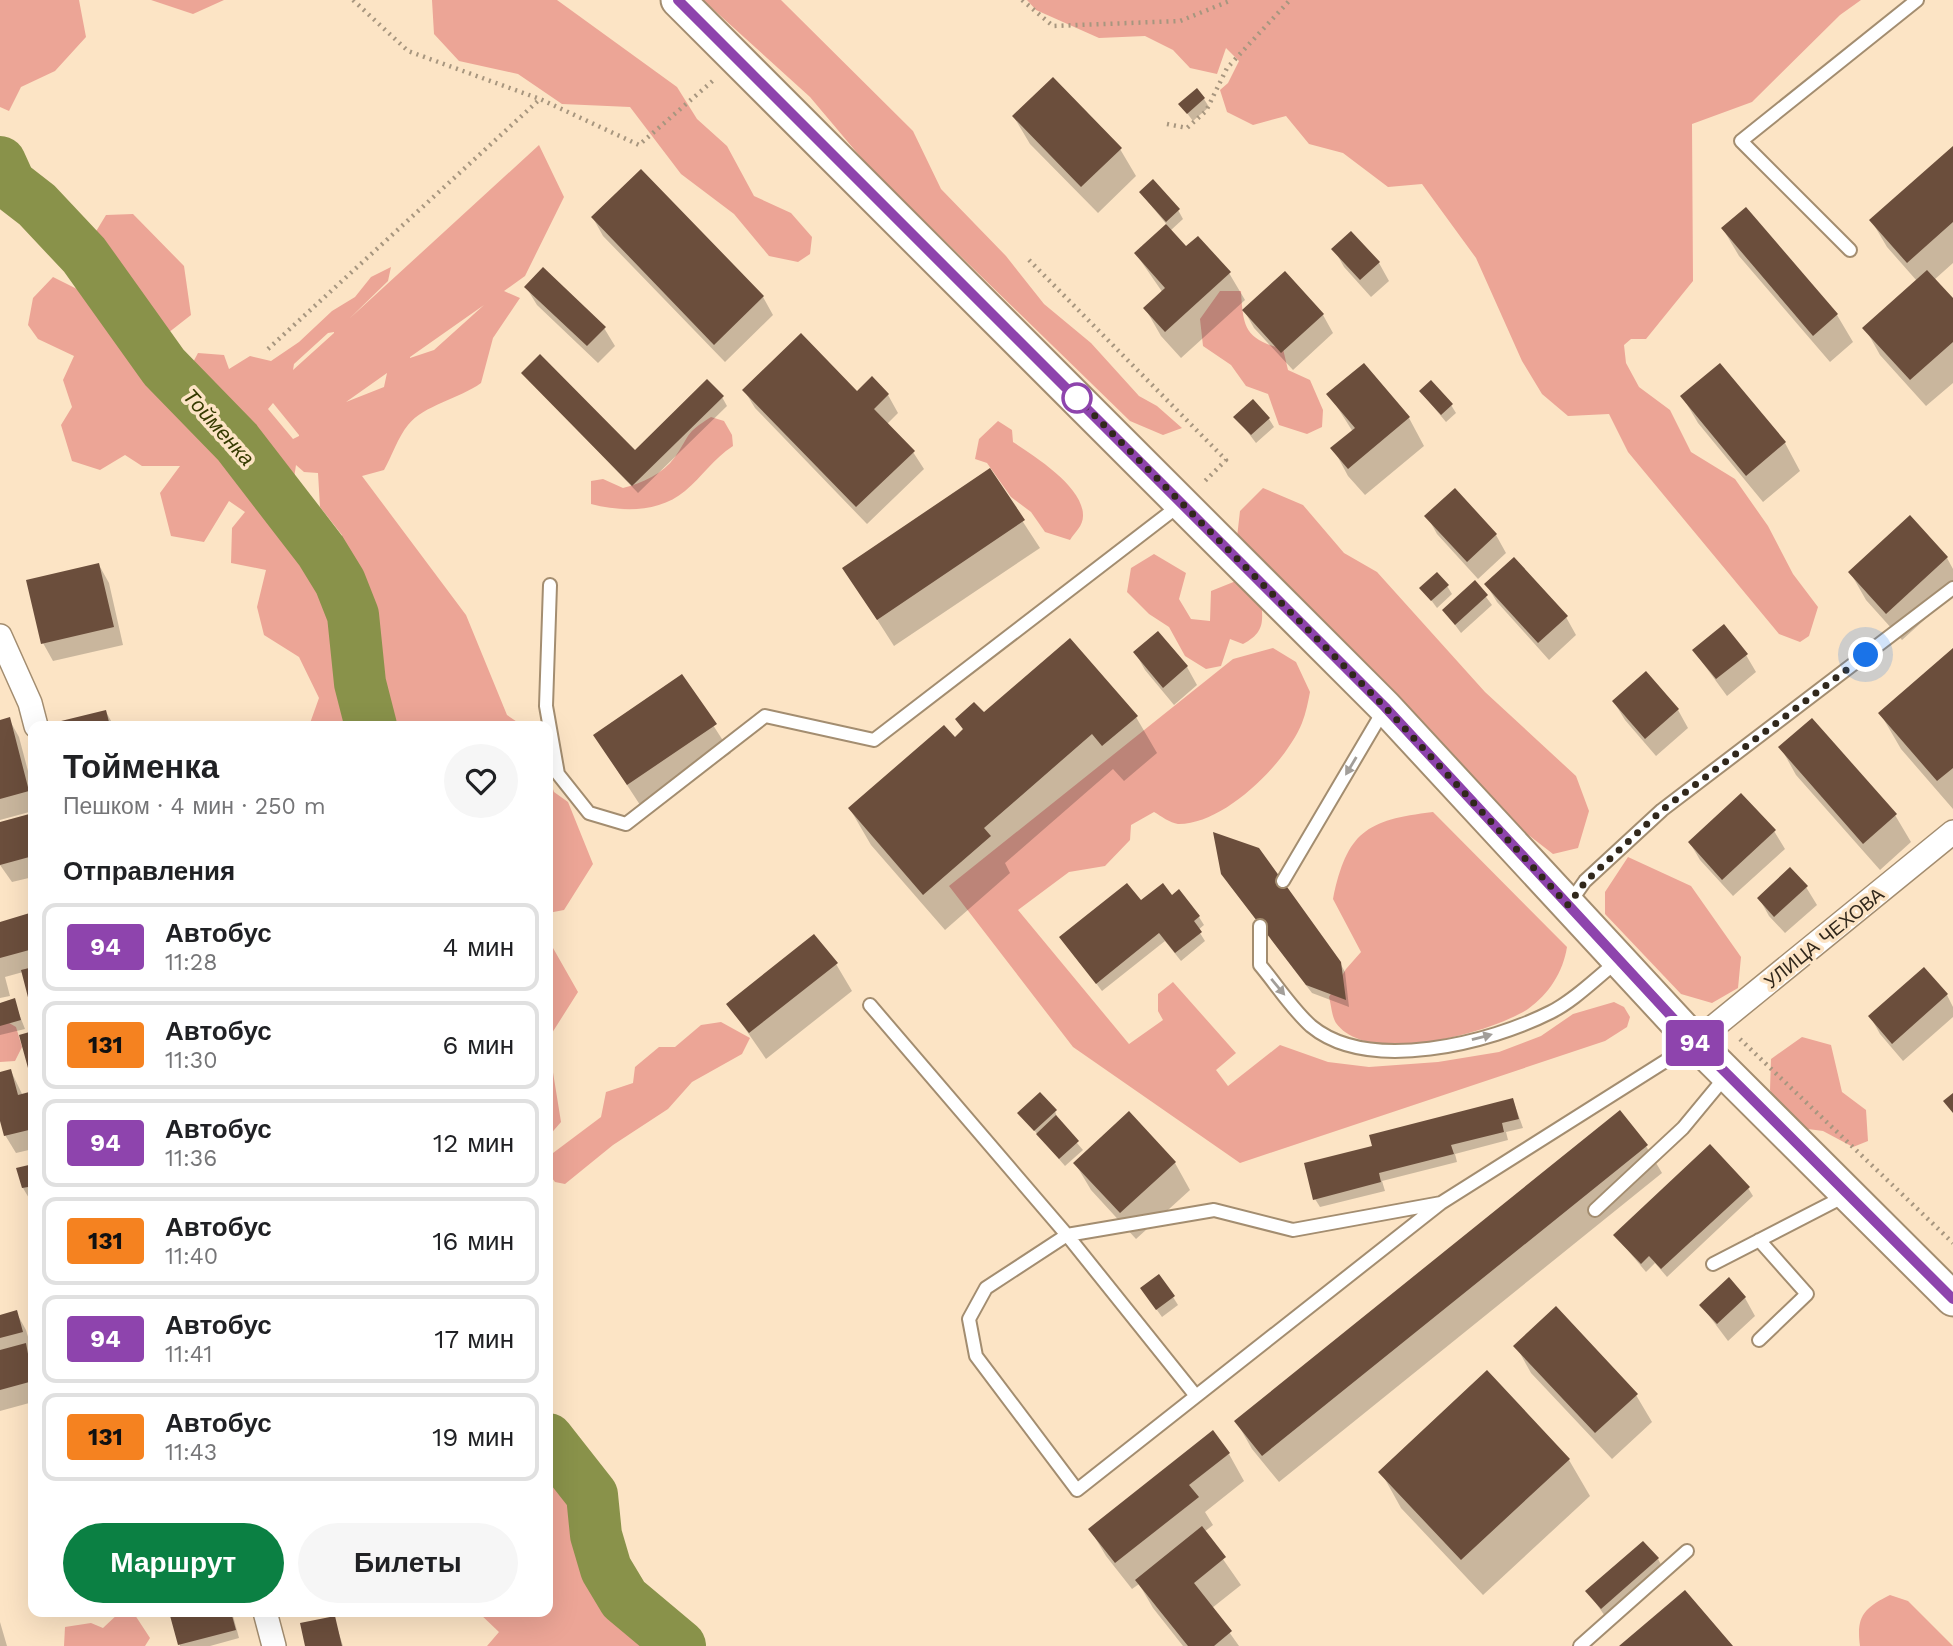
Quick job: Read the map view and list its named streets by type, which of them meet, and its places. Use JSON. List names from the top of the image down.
{
  "streets": {
    "street": ["УЛИЦА ЧЕХОВА"]
  },
  "water": ["Тойменка"],
  "lines": ["bus line 94"],
  "page": {
    "on_map": "94",
    "heading": [
      ["Тойменка", "Пешком · 4 мин · 250 m"],
      "Отправления"
    ],
    "list": [
      {
        "mark": "94",
        "name": "Автобус",
        "note": "11:28",
        "value": "4 мин"
      },
      {
        "mark": "131",
        "name": "Автобус",
        "note": "11:30",
        "value": "6 мин"
      },
      {
        "mark": "94",
        "name": "Автобус",
        "note": "11:36",
        "value": "12 мин"
      },
      {
        "mark": "131",
        "name": "Автобус",
        "note": "11:40",
        "value": "16 мин"
      },
      {
        "mark": "94",
        "name": "Автобус",
        "note": "11:41",
        "value": "17 мин"
      },
      {
        "mark": "131",
        "name": "Автобус",
        "note": "11:43",
        "value": "19 мин"
      }
    ],
    "buttons": ["Маршрут", "Билеты"]
  }
}
